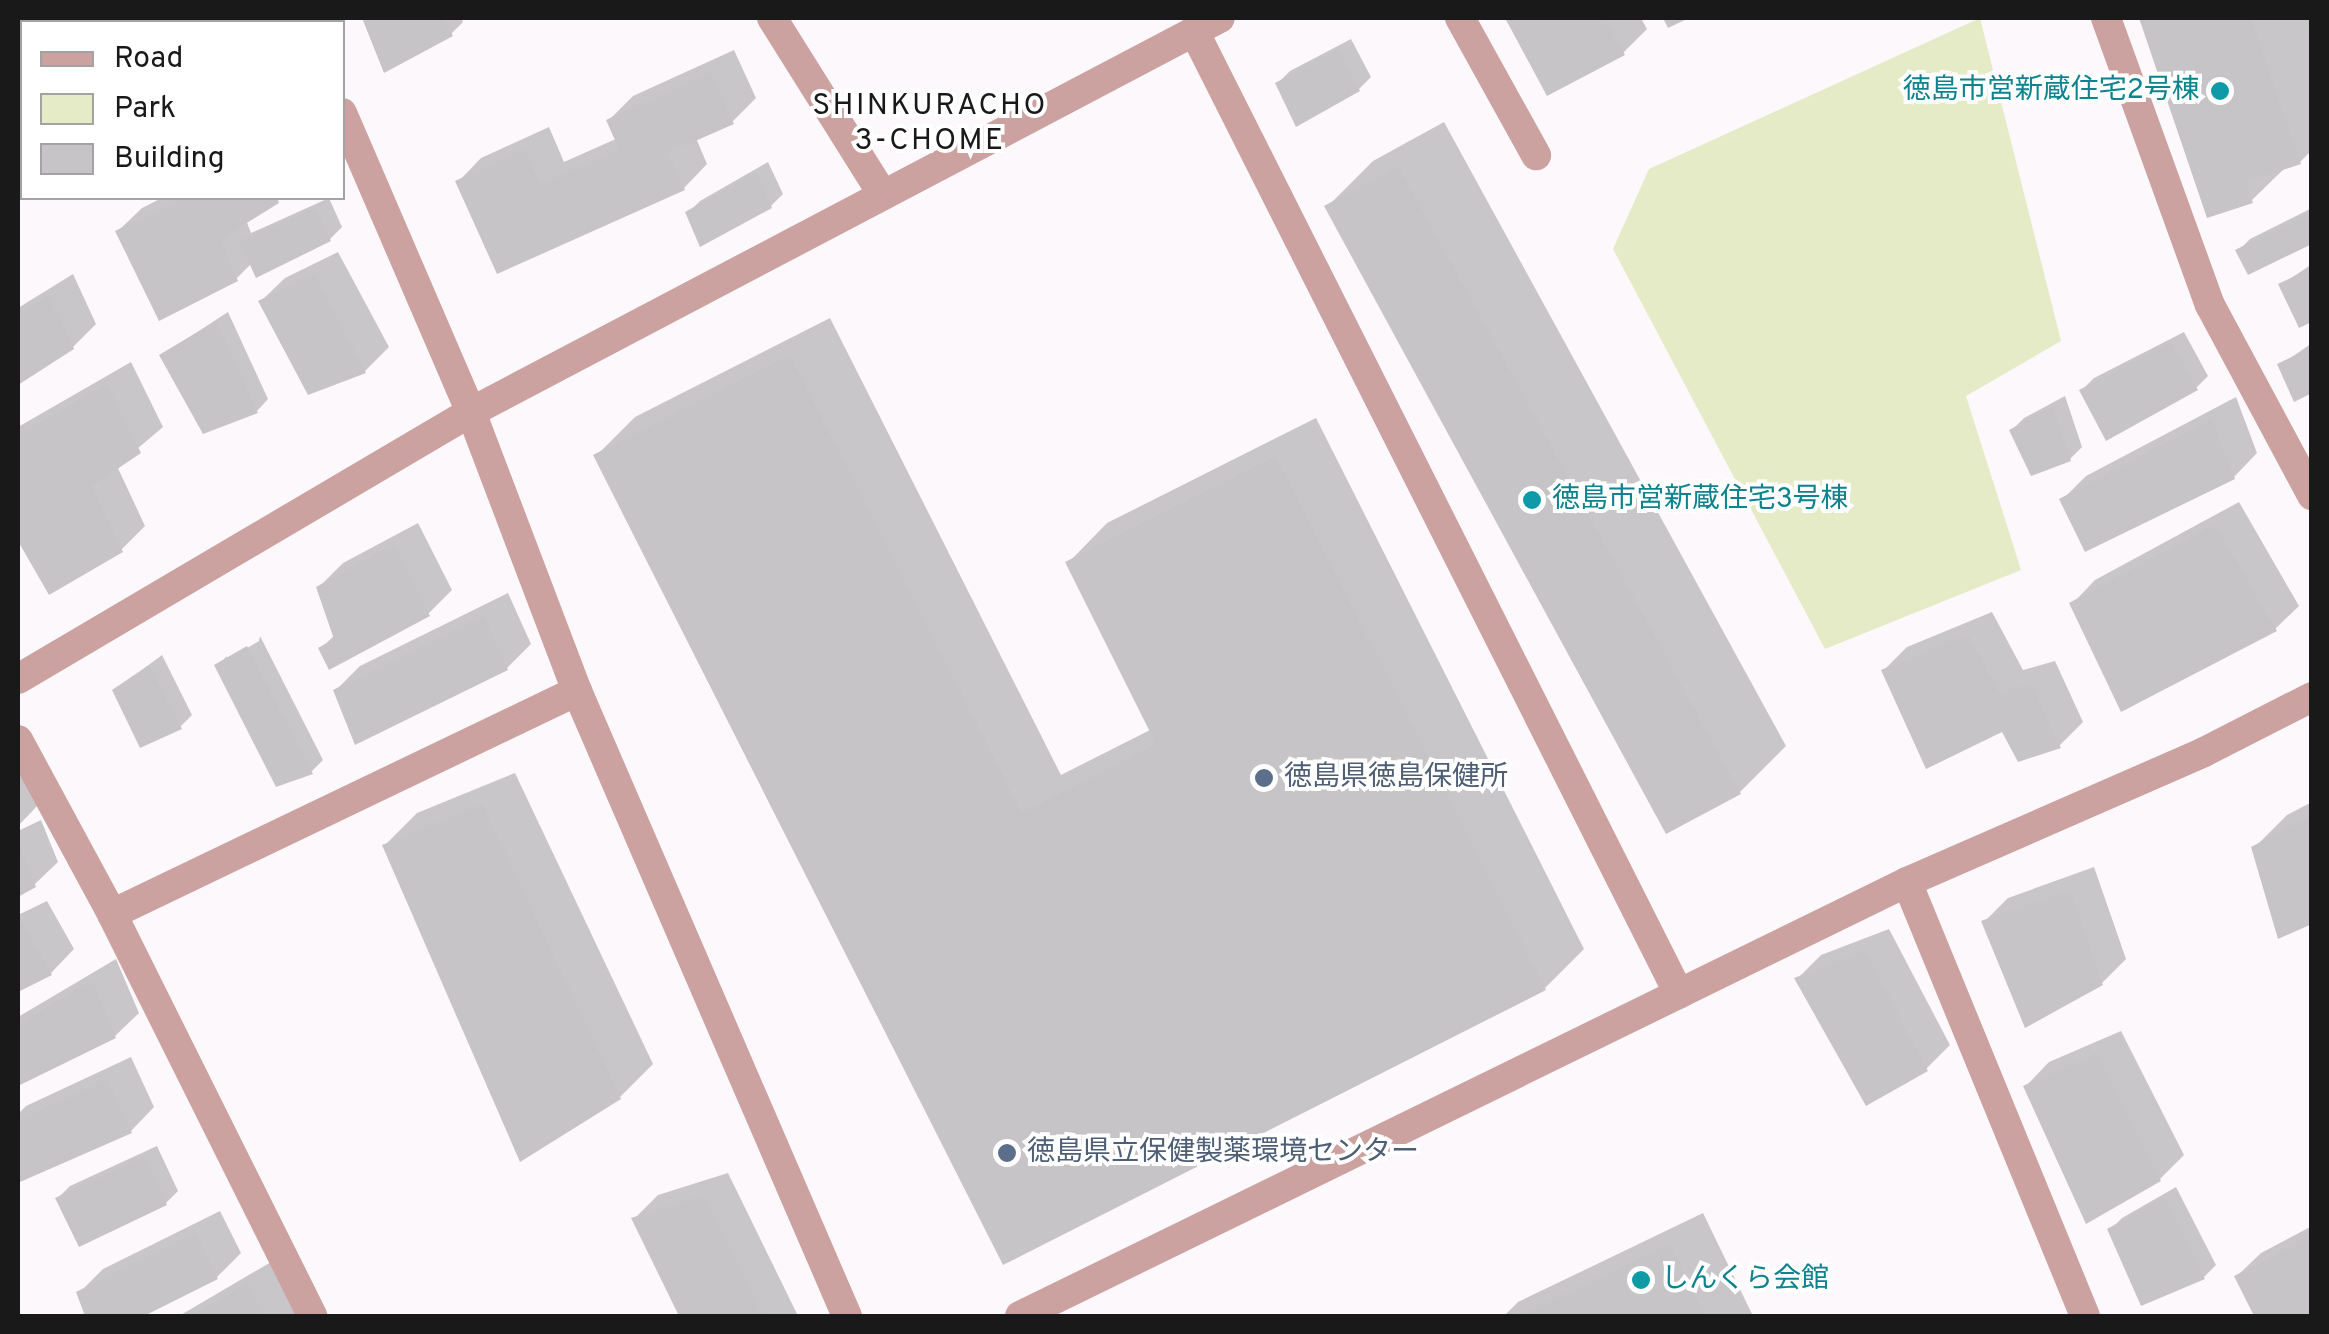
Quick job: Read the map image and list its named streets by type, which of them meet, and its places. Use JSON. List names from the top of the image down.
{
  "districts": ["SHINKURACHO 3-CHOME"],
  "places": [
    "徳島市営新蔵住宅2号棟",
    "徳島市営新蔵住宅3号棟",
    "徳島県徳島保健所",
    "徳島県立保健製薬環境センター",
    "しんくら会館"
  ],
  "legend": ["Road", "Park", "Building"]
}
